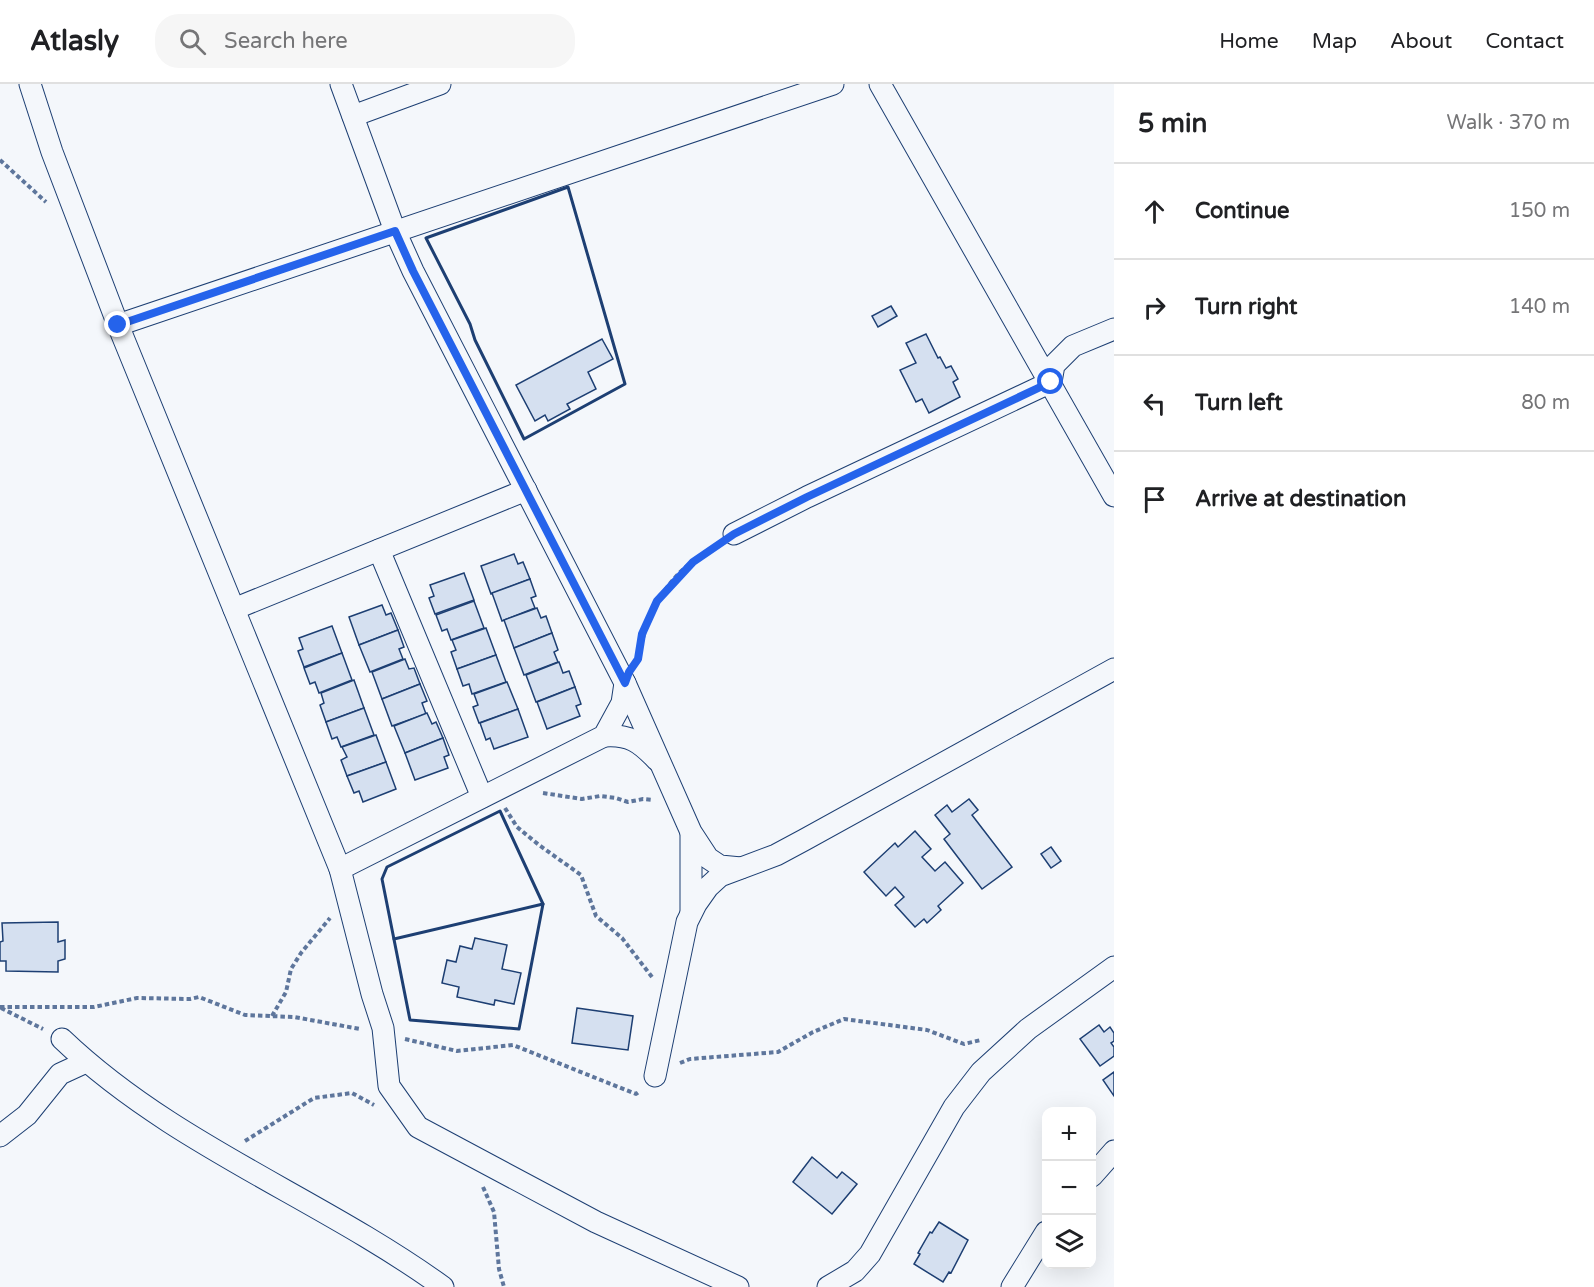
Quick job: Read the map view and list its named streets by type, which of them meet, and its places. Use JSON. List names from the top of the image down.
{
  "page": {
    "header": "Atlasly",
    "search": "Search here",
    "nav": [
      "Home",
      "Map",
      "About",
      "Contact"
    ],
    "heading": ["5 min", "Walk · 370 m"],
    "list": [
      ["Continue", "150 m"],
      ["Turn right", "140 m"],
      ["Turn left", "80 m"],
      "Arrive at destination"
    ],
    "map_buttons": ["+", "−"]
  }
}
